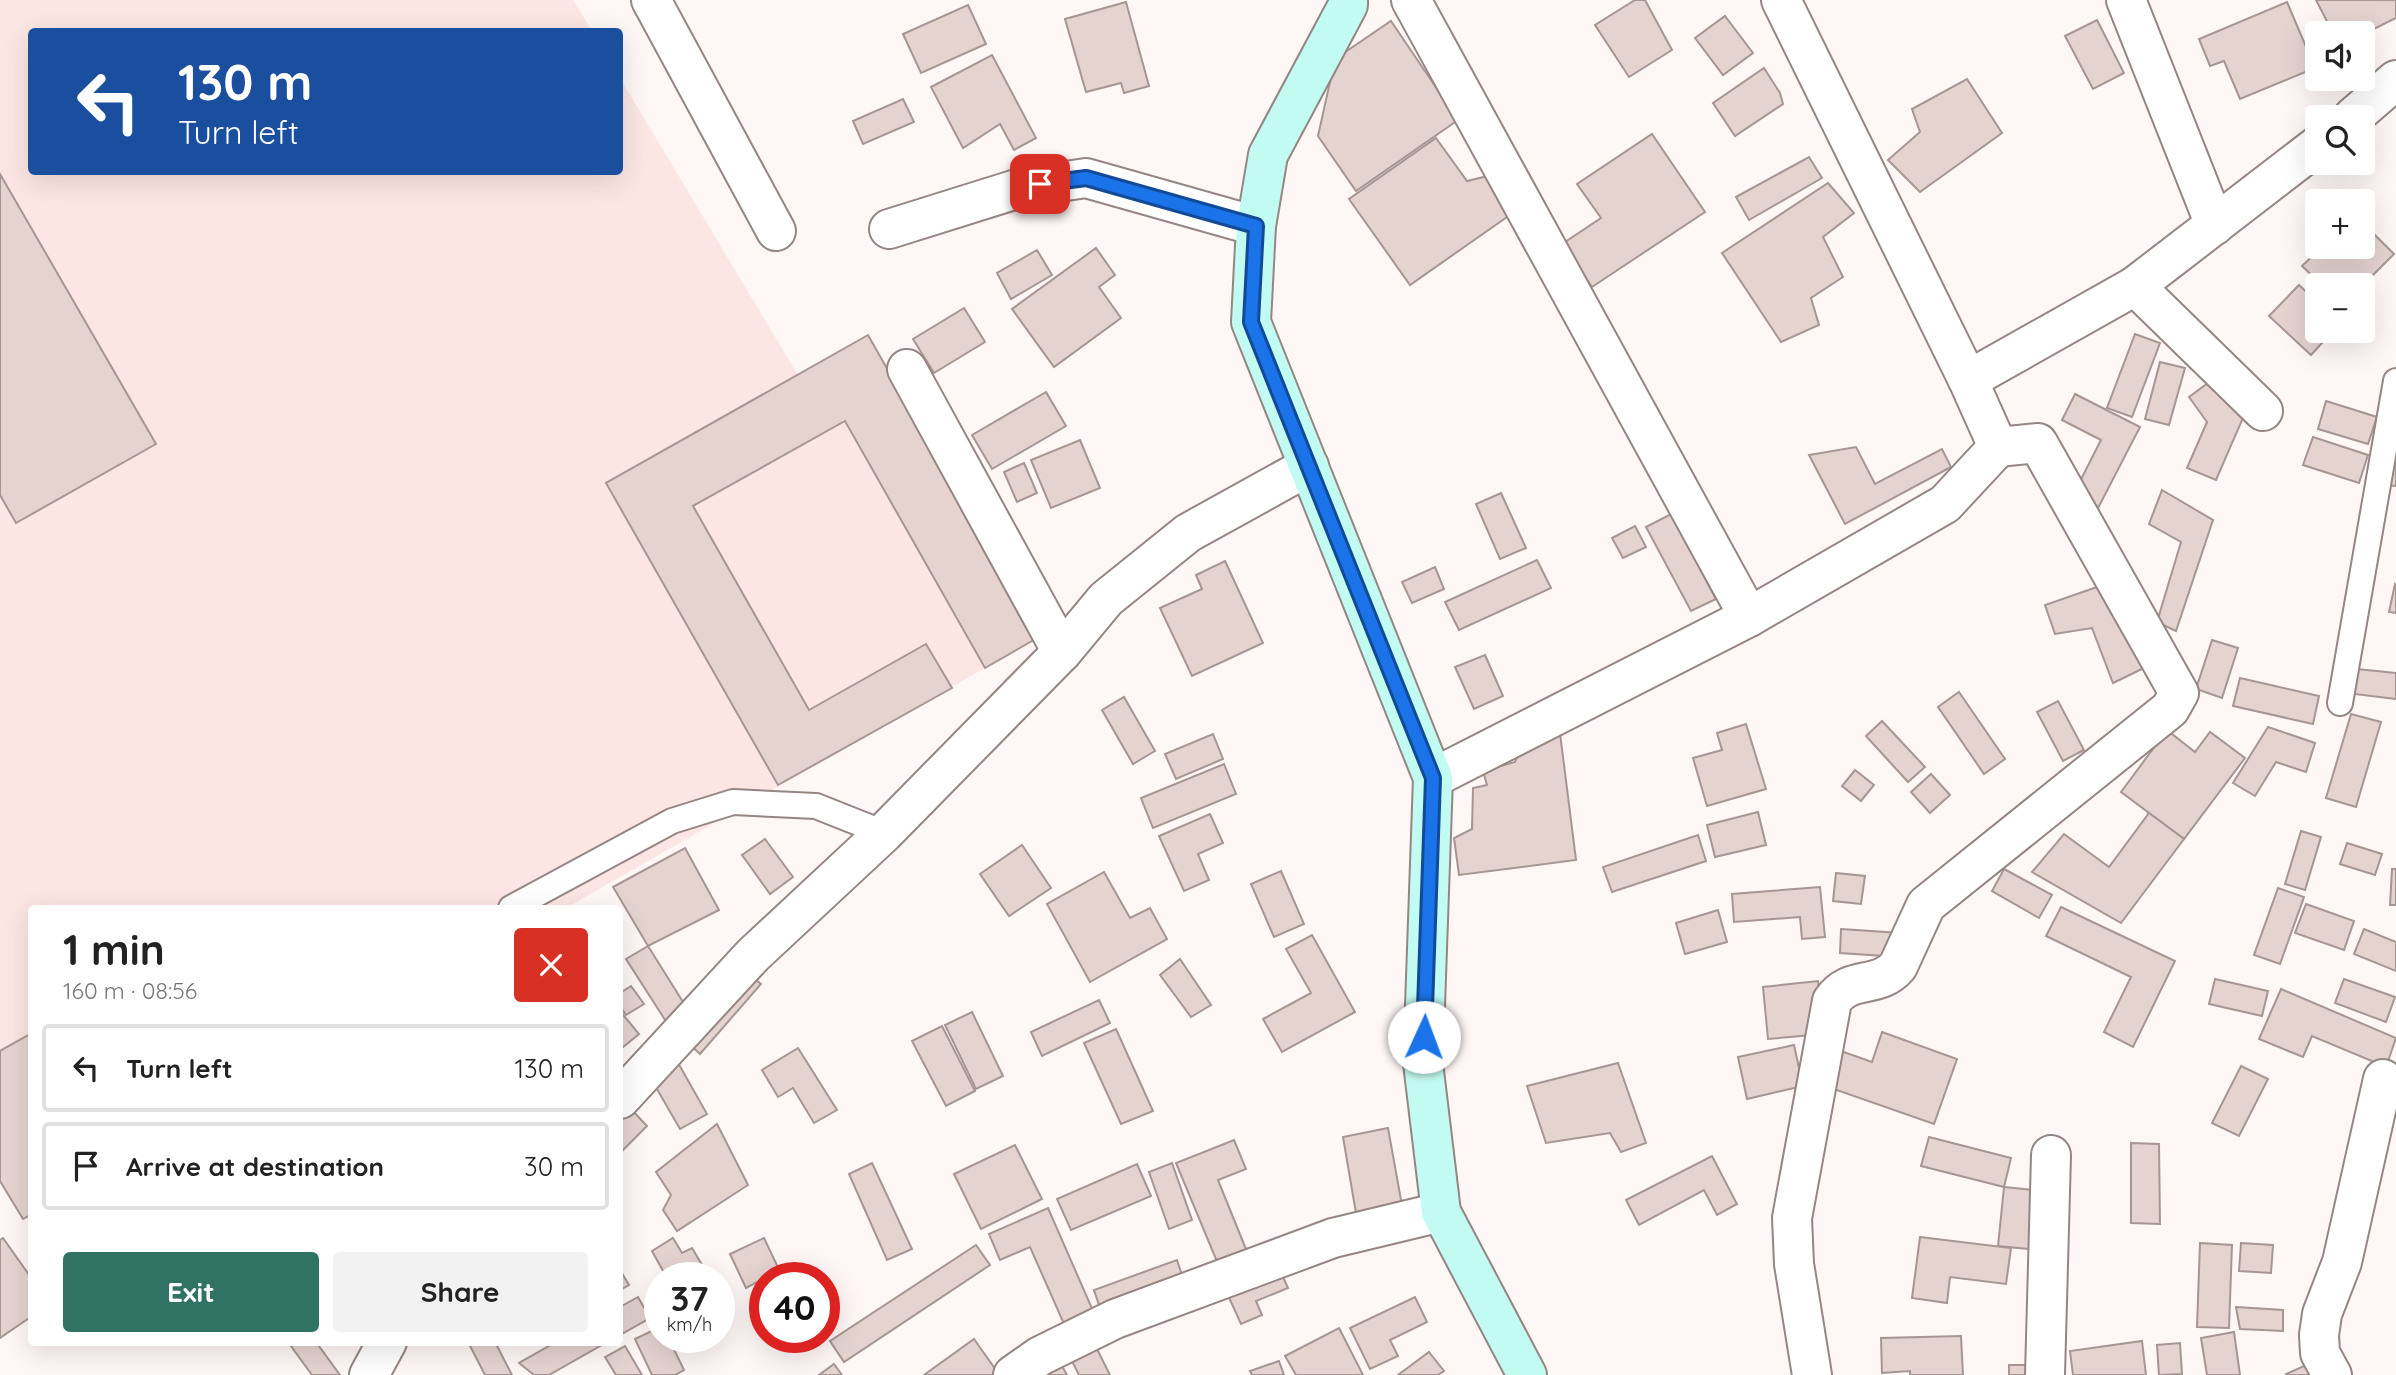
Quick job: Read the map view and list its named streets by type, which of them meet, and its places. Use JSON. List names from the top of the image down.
{
  "page": {
    "map_buttons": ["+", "−"],
    "turn": ["130 m", "Turn left"],
    "heading": ["1 min", "160 m · 08:56"],
    "list": [
      {
        "name": "Turn left",
        "value": "130 m"
      },
      {
        "name": "Arrive at destination",
        "value": "30 m"
      }
    ],
    "buttons": ["Exit", "Share"],
    "speed": "37 km/h",
    "limit": "40"
  }
}
